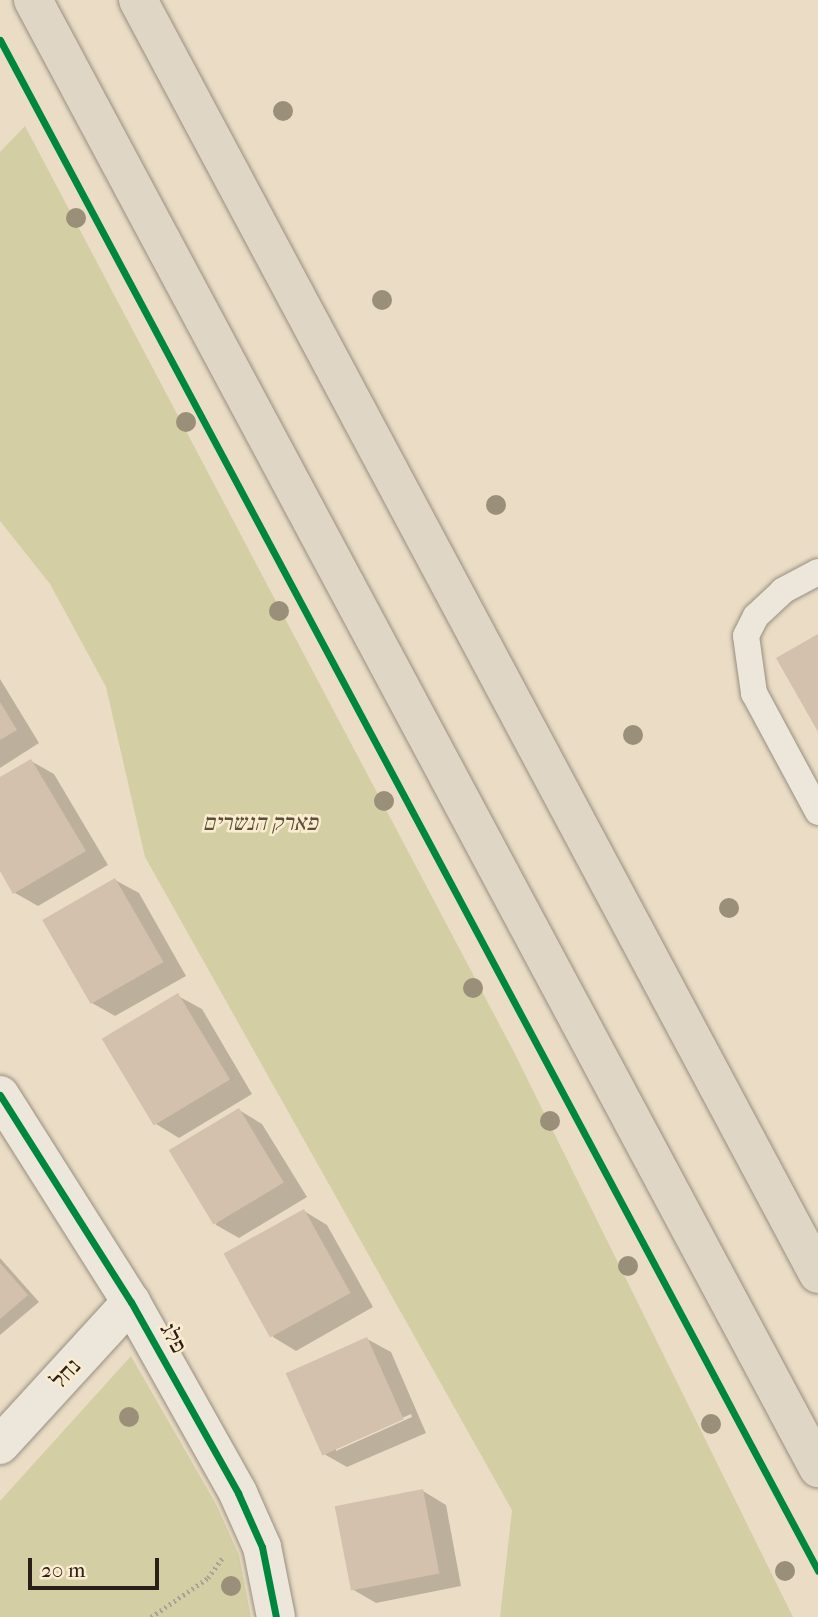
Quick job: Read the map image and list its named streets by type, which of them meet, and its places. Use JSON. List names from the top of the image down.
{
  "streets": {
    "street": ["פלג", "נחל"]
  },
  "crossings": [
    ["פלג", "נחל"]
  ],
  "parks": ["פארק הנשרים"],
  "scale_bar": "20 m"
}
